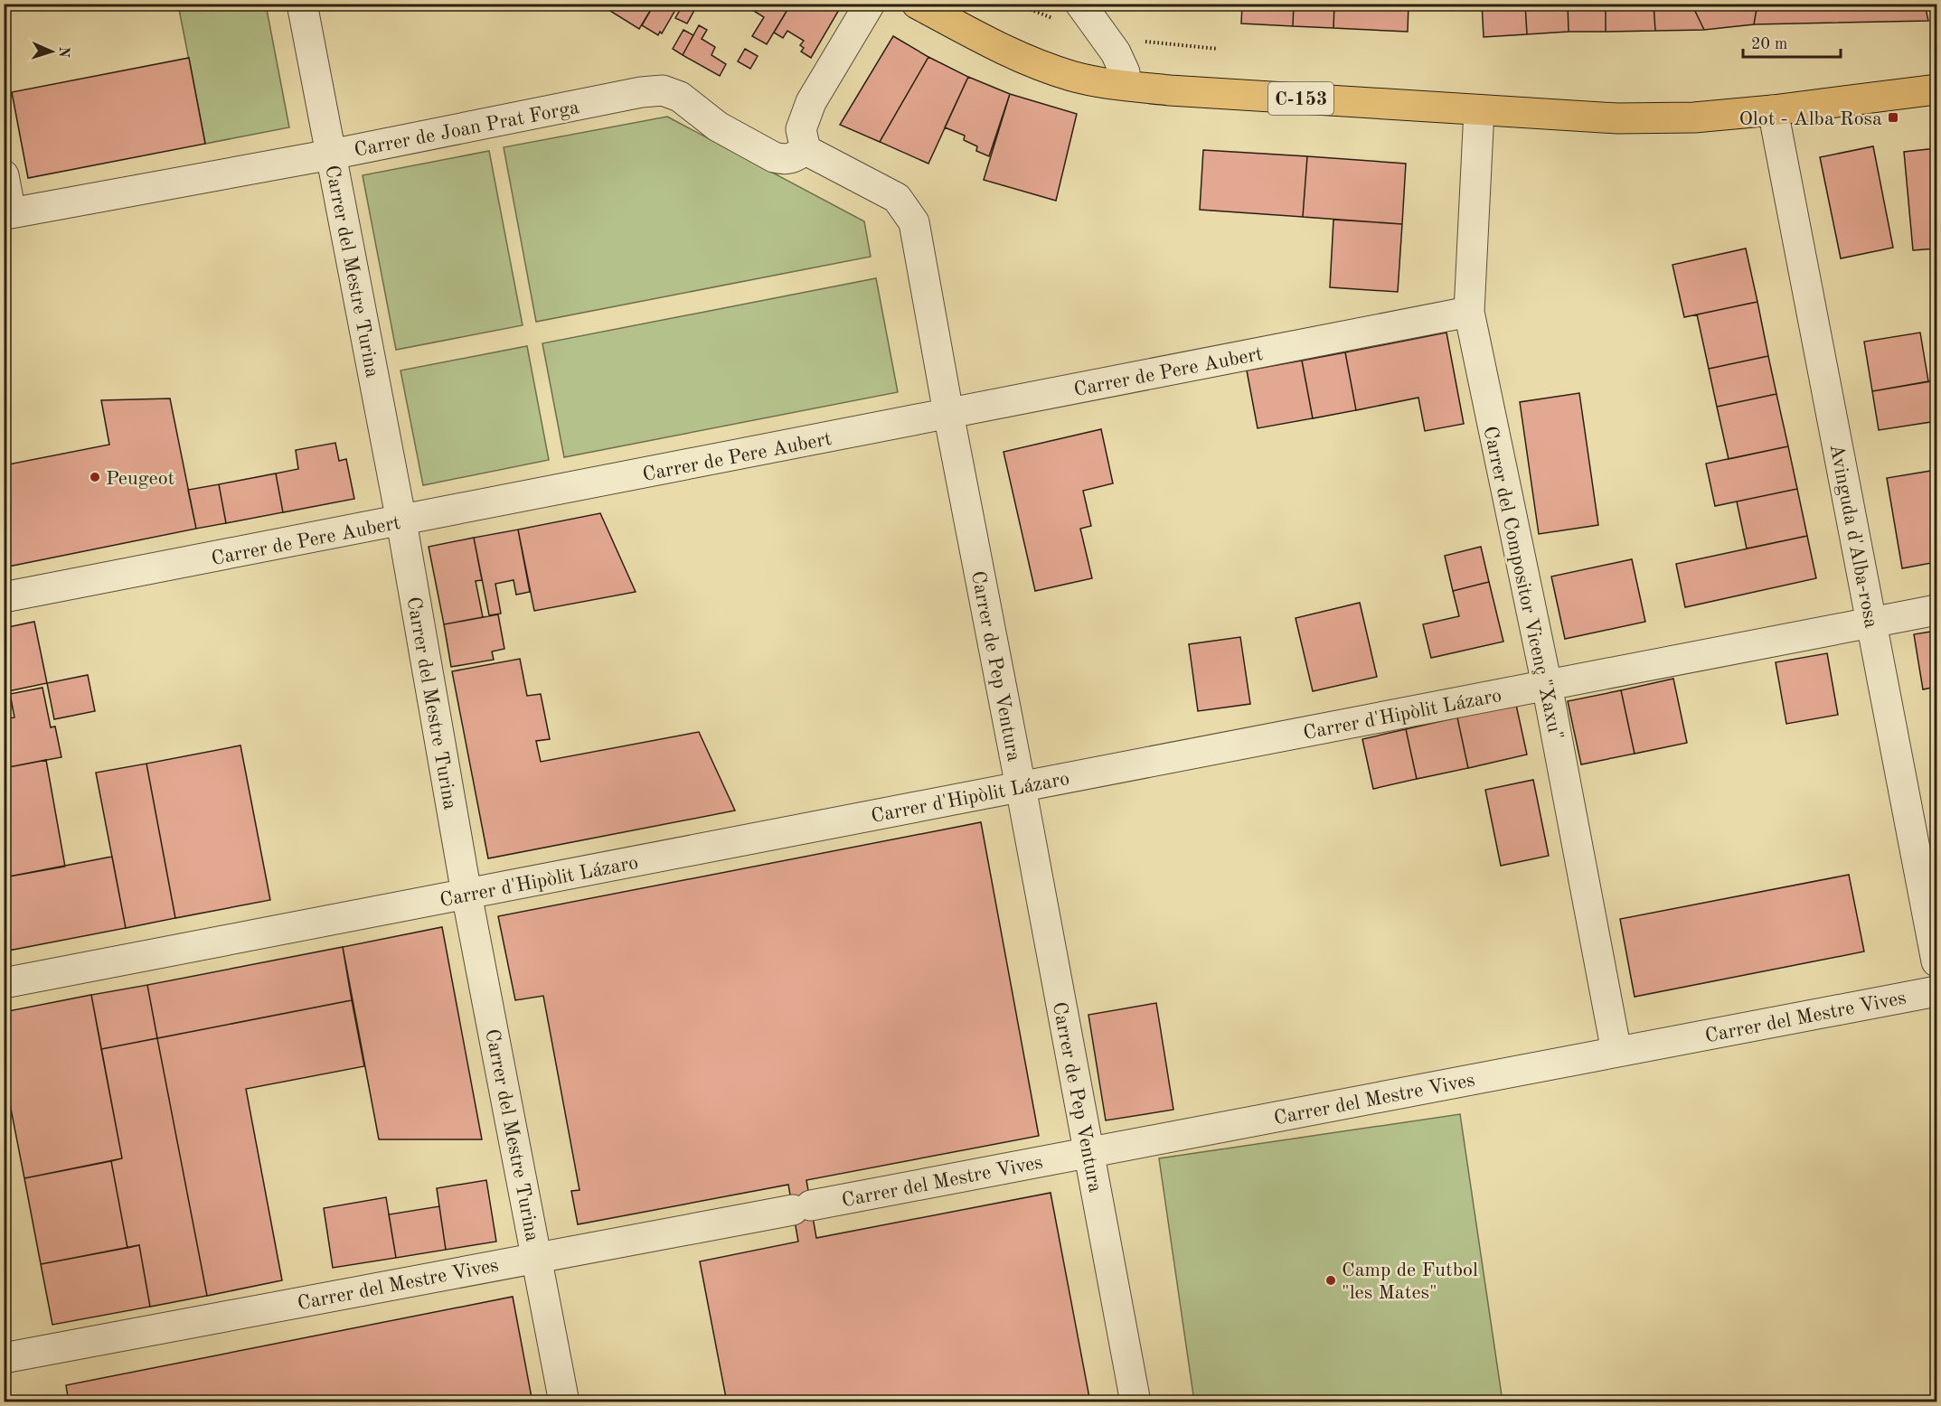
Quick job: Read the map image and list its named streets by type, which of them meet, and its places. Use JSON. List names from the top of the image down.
{
  "streets": {
    "main road": ["C-153"],
    "street": [
      "Carrer de Joan Prat Forga",
      "Carrer del Mestre Turina",
      "Carrer de Pere Aubert",
      "Avinguda d'Alba-rosa",
      "Carrer del Compositor Vicenç \"Xaxu\"",
      "Carrer de Pep Ventura",
      "Carrer d'Hipòlit Lázaro",
      "Carrer del Mestre Vives"
    ]
  },
  "crossings": [
    ["C-153", "Avinguda d'Alba-rosa"],
    ["C-153", "Carrer del Compositor Vicenç \"Xaxu\""],
    ["Carrer de Joan Prat Forga", "Carrer del Mestre Turina"],
    ["Carrer de Joan Prat Forga", "Carrer de Pep Ventura"],
    ["Carrer del Mestre Turina", "Carrer de Pere Aubert"],
    ["Carrer del Mestre Turina", "Carrer d'Hipòlit Lázaro"],
    ["Carrer del Mestre Turina", "Carrer del Mestre Vives"],
    ["Carrer de Pere Aubert", "Carrer del Compositor Vicenç \"Xaxu\""],
    ["Carrer de Pere Aubert", "Carrer de Pep Ventura"],
    ["Avinguda d'Alba-rosa", "Carrer d'Hipòlit Lázaro"],
    ["Carrer del Compositor Vicenç \"Xaxu\"", "Carrer d'Hipòlit Lázaro"],
    ["Carrer del Compositor Vicenç \"Xaxu\"", "Carrer del Mestre Vives"],
    ["Carrer de Pep Ventura", "Carrer d'Hipòlit Lázaro"],
    ["Carrer de Pep Ventura", "Carrer del Mestre Vives"]
  ],
  "places": {
    "transit": ["Olot - Alba Rosa"],
    "other": ["Peugeot", "Camp de Futbol \"les Mates\""]
  },
  "scale_bar": "20 m",
  "north": "right"
}
